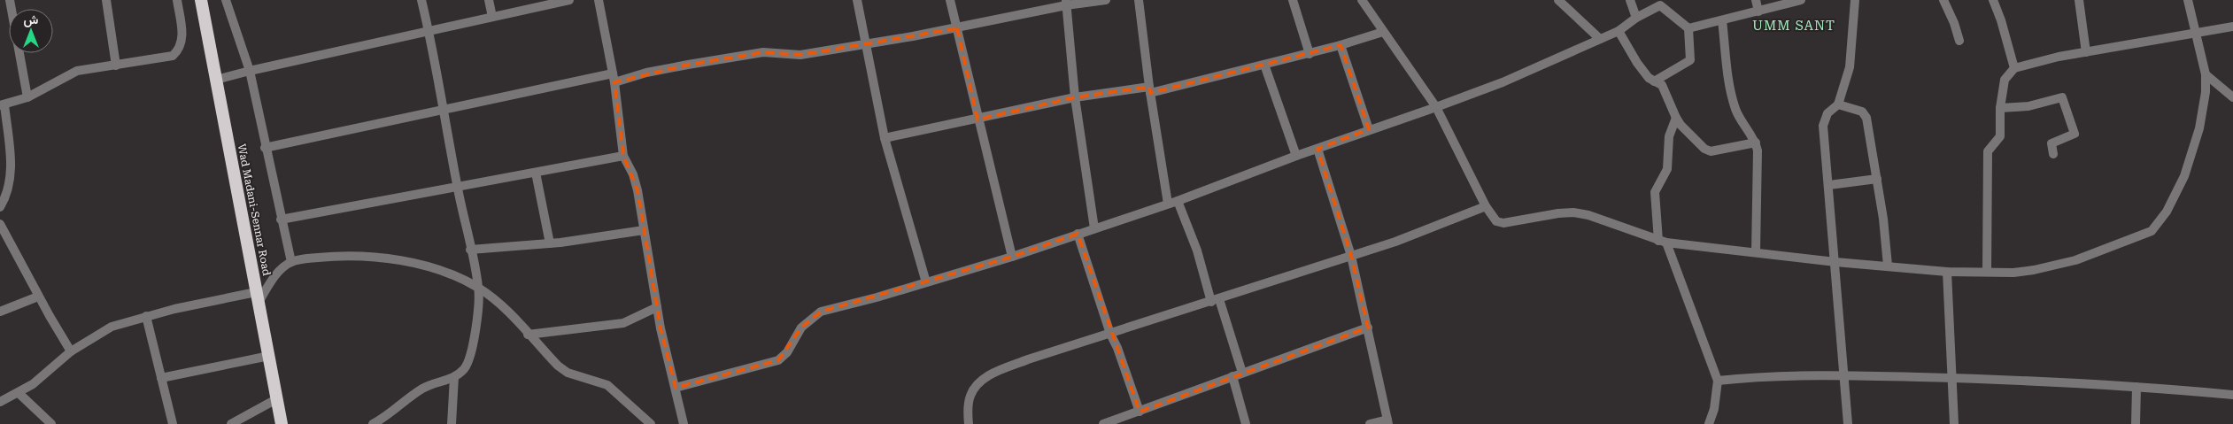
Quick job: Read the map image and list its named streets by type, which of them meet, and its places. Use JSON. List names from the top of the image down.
{
  "streets": {
    "highway": ["Wad Madani-Sennar Road"]
  },
  "districts": ["UMM SANT"],
  "north": "top"
}
